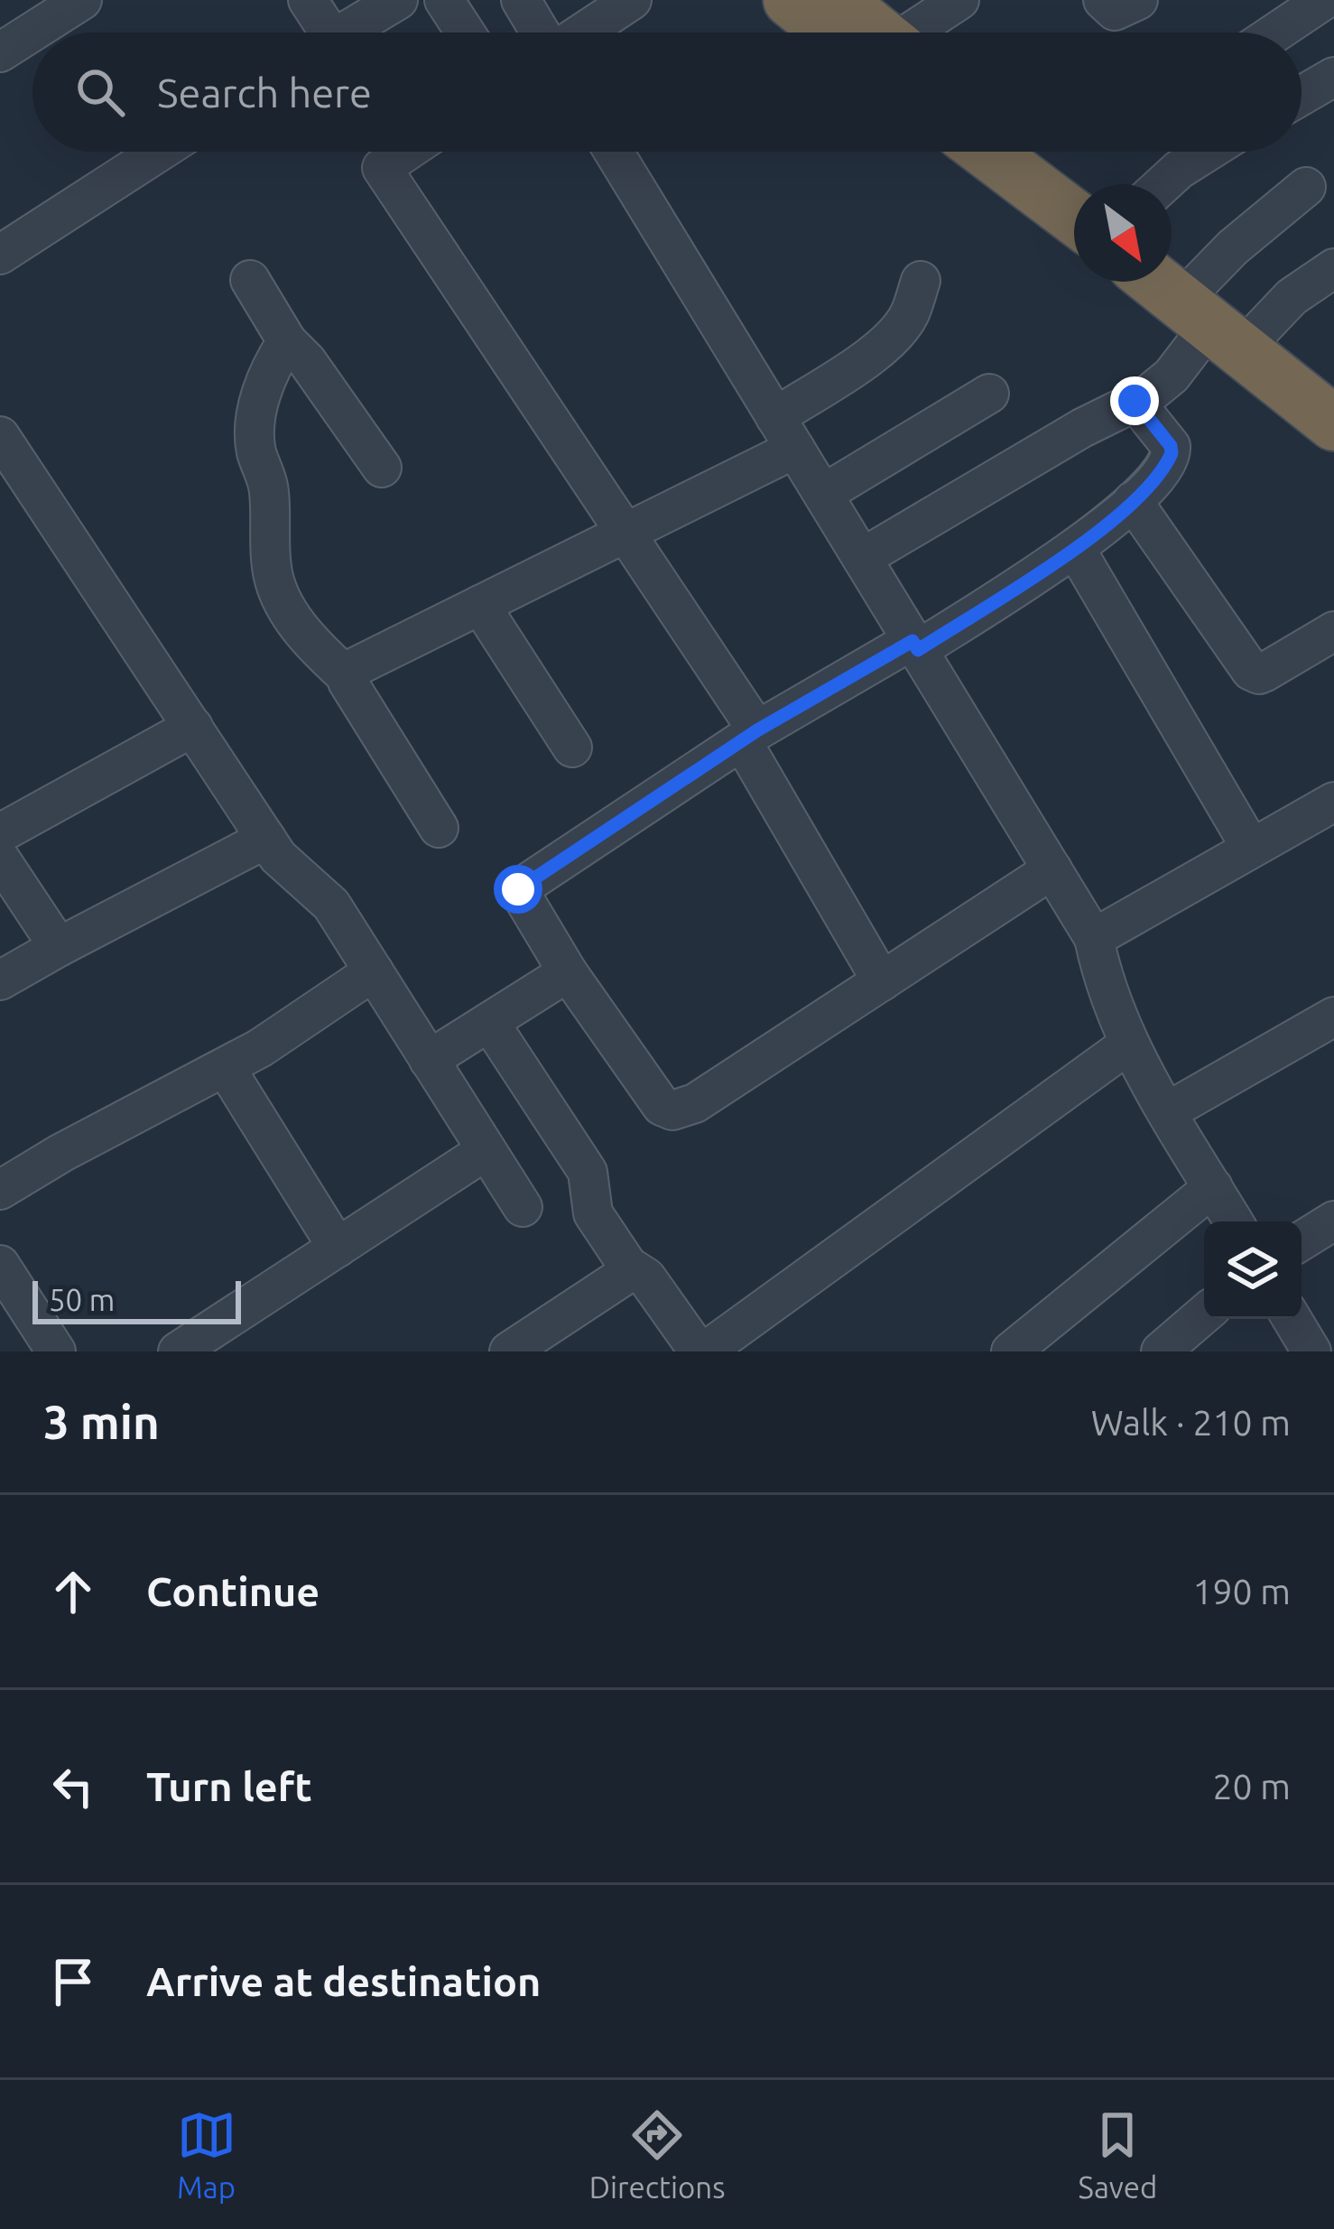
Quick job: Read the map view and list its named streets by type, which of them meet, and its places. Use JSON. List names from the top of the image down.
{
  "scale_bar": "50 m",
  "north": "bottom right",
  "page": {
    "search": "Search here",
    "scale": "50 m",
    "heading": ["3 min", "Walk · 210 m"],
    "list": [
      ["Continue", "190 m"],
      ["Turn left", "20 m"],
      "Arrive at destination"
    ],
    "nav": ["Map", "Directions", "Saved"]
  }
}
